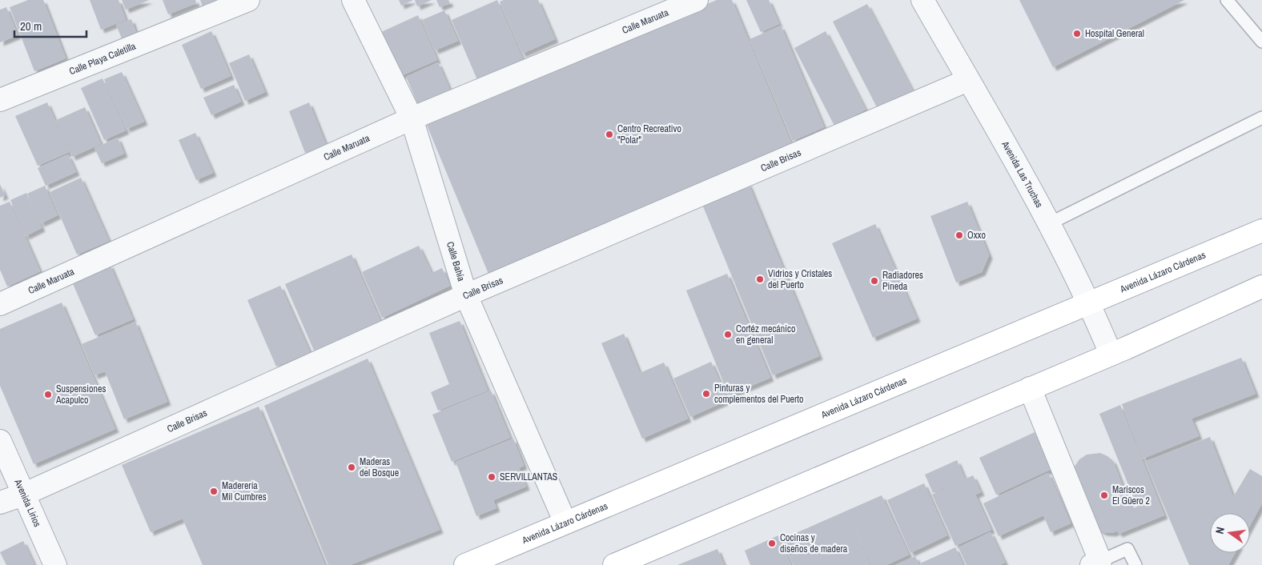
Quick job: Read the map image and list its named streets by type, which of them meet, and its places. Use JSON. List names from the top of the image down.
{
  "streets": {
    "main road": ["Avenida Lázaro Cárdenas"],
    "street": [
      "Calle Maruata",
      "Calle Playa Caletilla",
      "Calle Brisas",
      "Avenida Las Truchas",
      "Calle Bahía",
      "Avenida Lirios"
    ]
  },
  "crossings": [
    ["Calle Maruata", "Calle Bahía"],
    ["Calle Brisas", "Avenida Las Truchas"],
    ["Calle Brisas", "Calle Bahía"],
    ["Calle Brisas", "Avenida Lirios"],
    ["Avenida Las Truchas", "Avenida Lázaro Cárdenas"],
    ["Calle Bahía", "Avenida Lázaro Cárdenas"]
  ],
  "places": [
    "Hospital General",
    "Centro Recreativo \"Polar\"",
    "Oxxo",
    "Vidrios y Cristales del Puerto",
    "Radiadores Pineda",
    "Cortéz mecánico en general",
    "Pinturas y complementos del Puerto",
    "Suspensiones Acapulco",
    "Maderas del Bosque",
    "SERVILLANTAS",
    "Maderería Mil Cumbres",
    "Mariscos El Güero 2",
    "Cocinas y diseños de madera"
  ],
  "scale_bar": "20 m",
  "north": "left"
}
